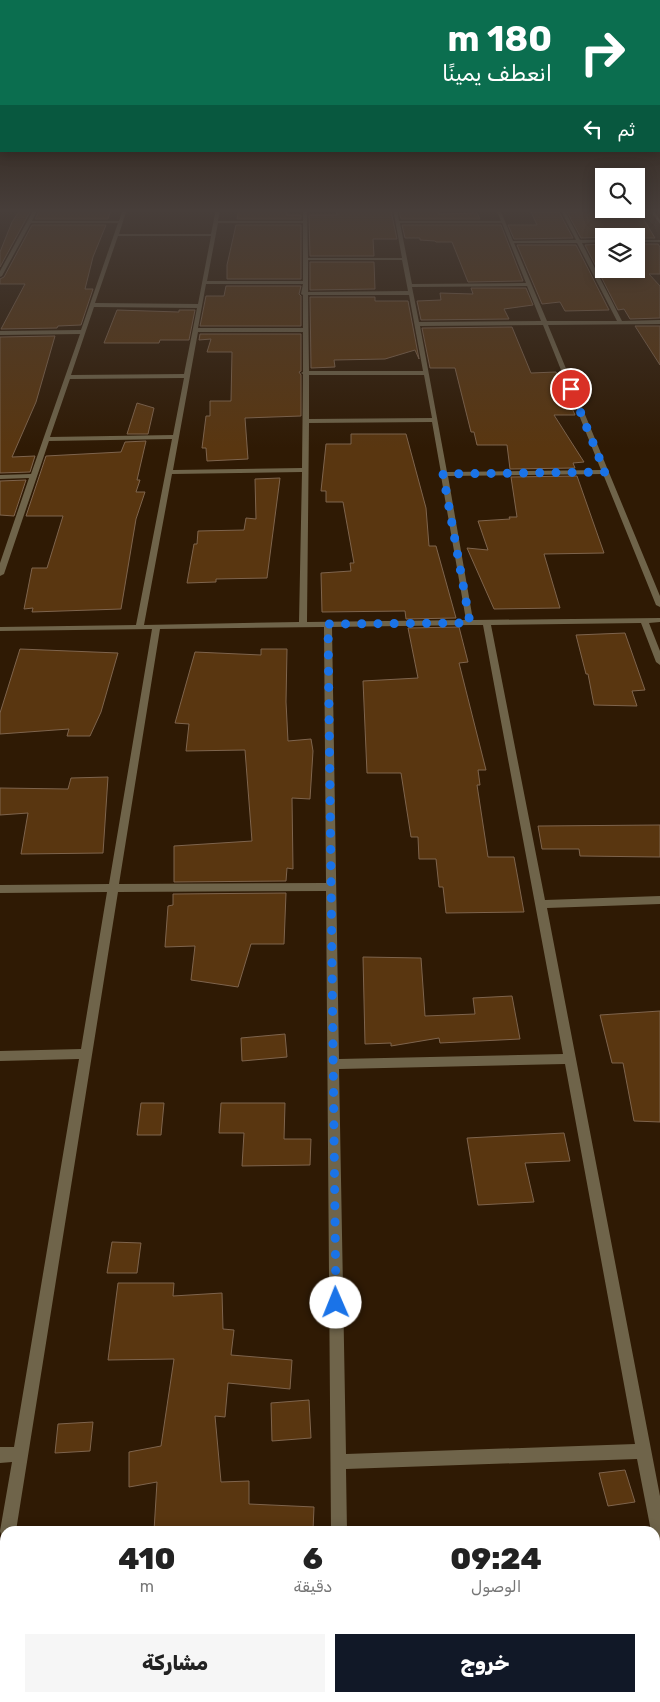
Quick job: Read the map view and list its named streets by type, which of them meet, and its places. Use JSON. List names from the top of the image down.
{
  "page": {
    "turn": ["180 m", "انعطف يمينًا"],
    "then": "ثم",
    "eta": [
      "09:24",
      "الوصول",
      "6",
      "دقيقة",
      "410",
      "m"
    ],
    "buttons": ["خروج", "مشاركة"]
  }
}
